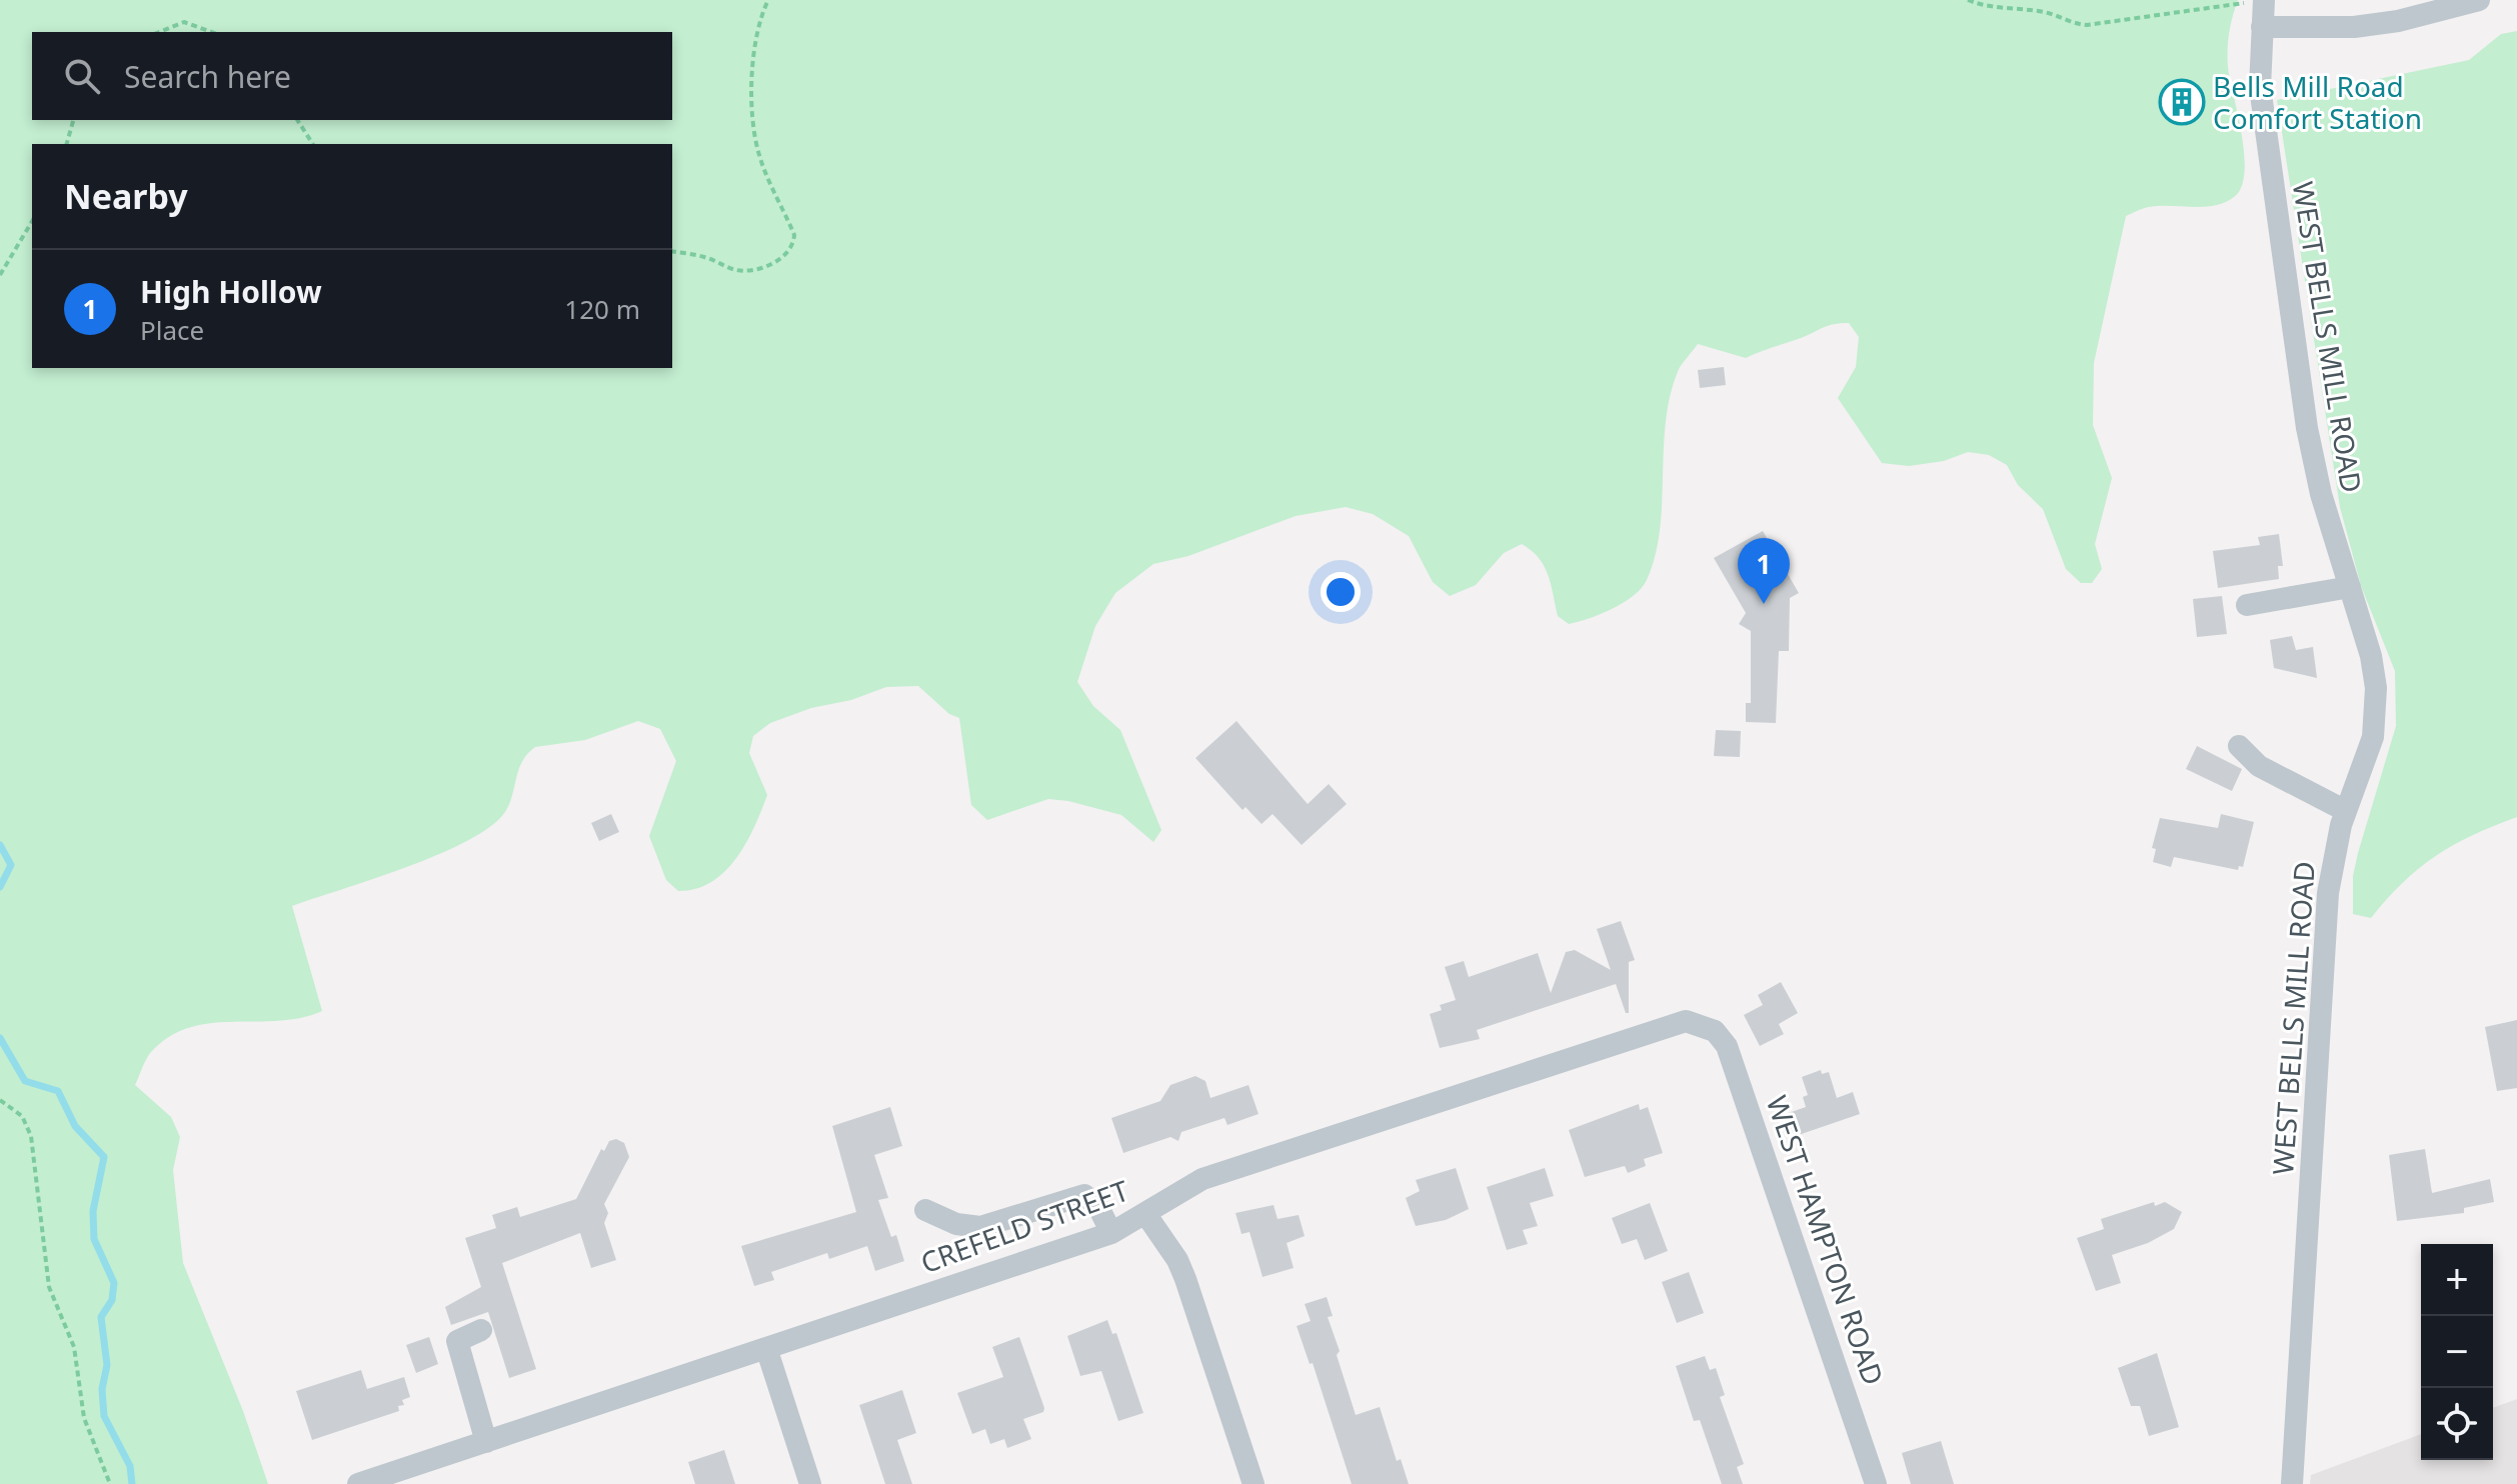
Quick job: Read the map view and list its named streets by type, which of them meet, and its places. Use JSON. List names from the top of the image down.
{
  "streets": {
    "street": ["WEST BELLS MILL ROAD", "CREFELD STREET", "WEST HAMPTON ROAD"]
  },
  "crossings": [
    ["CREFELD STREET", "WEST HAMPTON ROAD"]
  ],
  "places": {
    "building": ["Bells Mill Road Comfort Station"]
  },
  "page": {
    "search": "Search here",
    "heading": "Nearby",
    "list": [
      {
        "mark": "1",
        "name": "High Hollow",
        "note": "Place",
        "value": "120 m"
      }
    ],
    "pins": "1",
    "map_buttons": ["+", "−"]
  }
}
